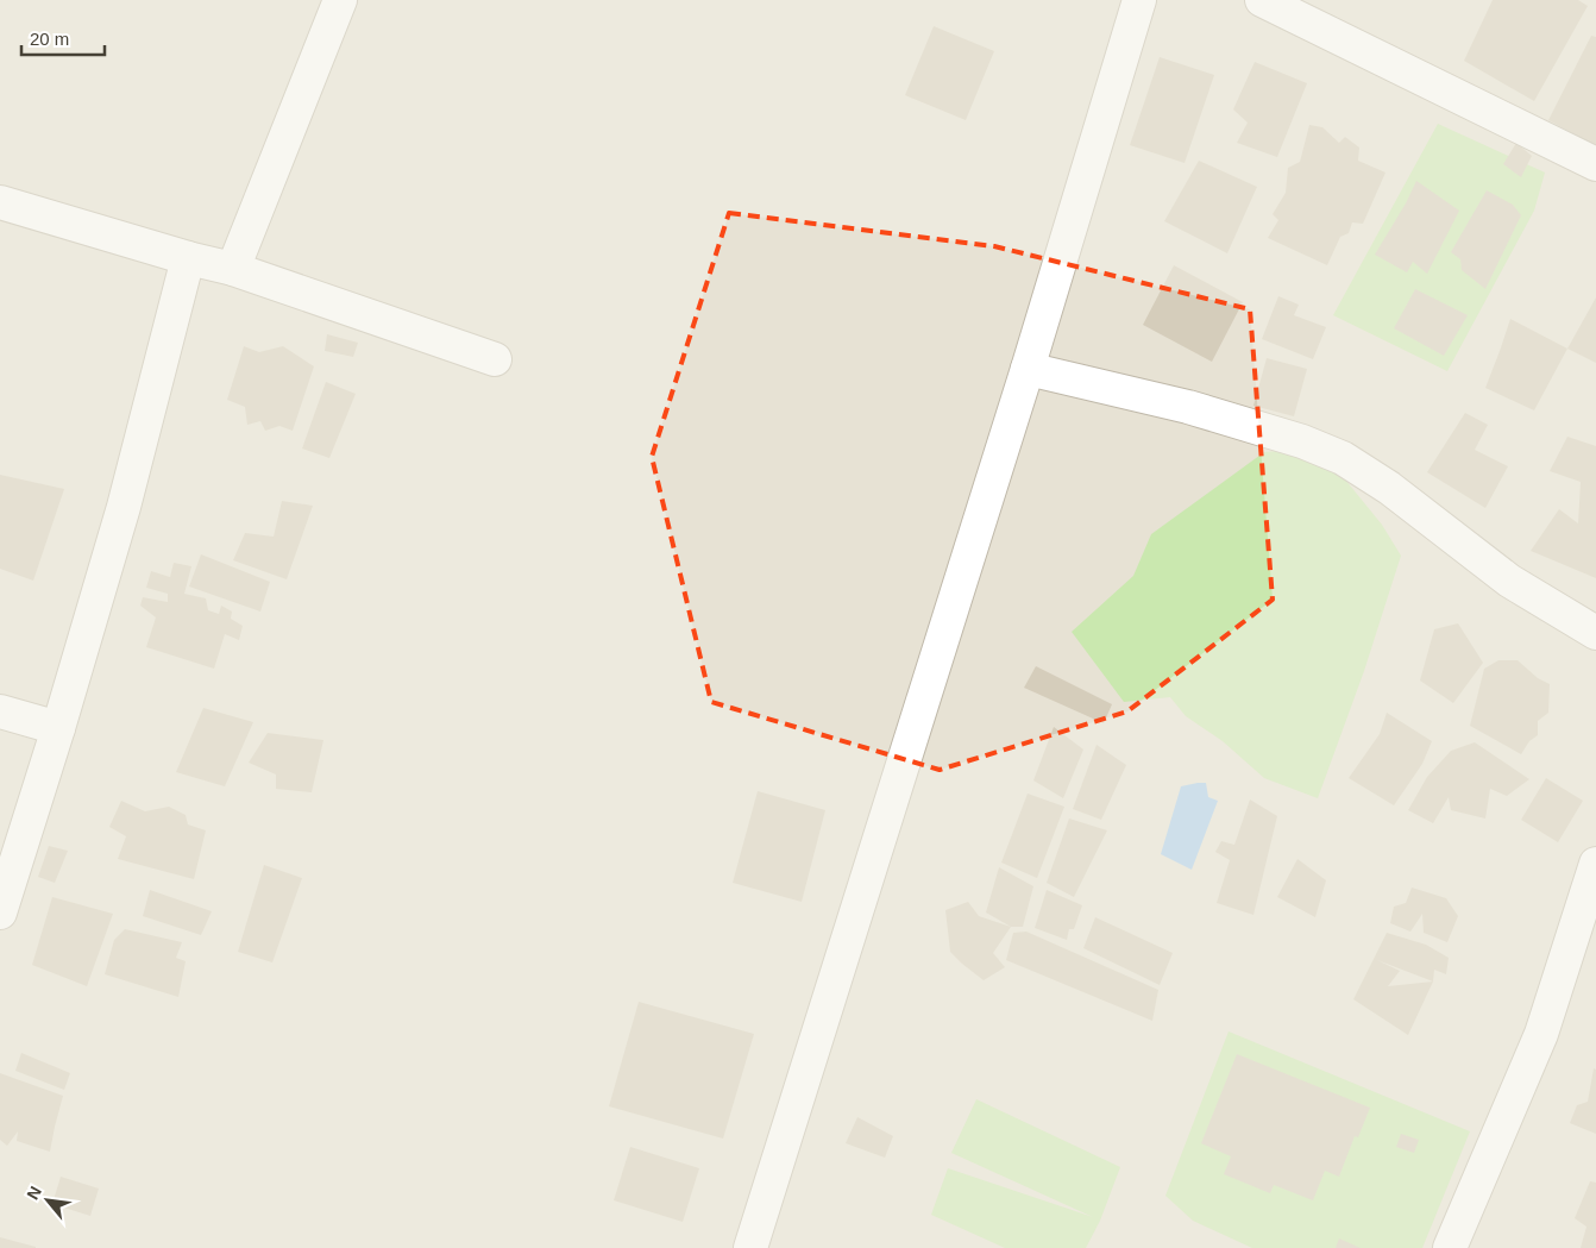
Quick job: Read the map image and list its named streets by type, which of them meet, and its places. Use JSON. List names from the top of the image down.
{
  "scale_bar": "20 m",
  "north": "top left"
}
